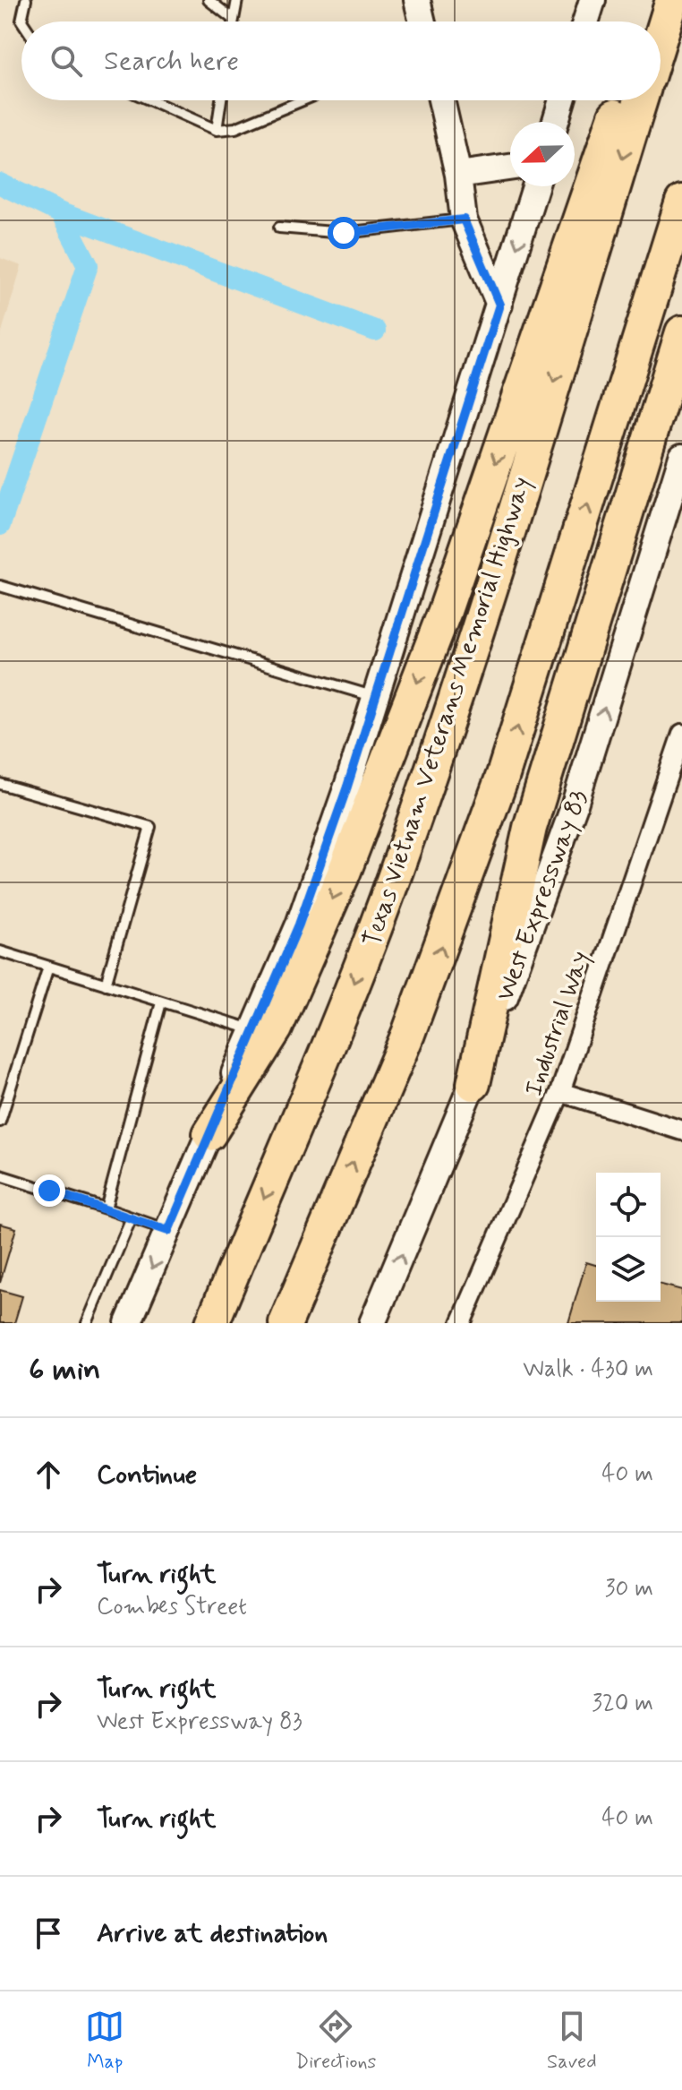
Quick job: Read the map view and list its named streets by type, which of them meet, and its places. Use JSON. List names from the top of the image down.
{
  "streets": {
    "highway": ["Texas Vietnam Veterans Memorial Highway"],
    "main road": ["West Expressway 83"],
    "street": ["Industrial Way"]
  },
  "north": "left",
  "page": {
    "search": "Search here",
    "heading": ["6 min", "Walk · 430 m"],
    "list": [
      ["Continue", "40 m"],
      ["Turn right", "Combes Street", "30 m"],
      ["Turn right", "West Expressway 83", "320 m"],
      ["Turn right", "40 m"],
      "Arrive at destination"
    ],
    "nav": ["Map", "Directions", "Saved"]
  }
}
